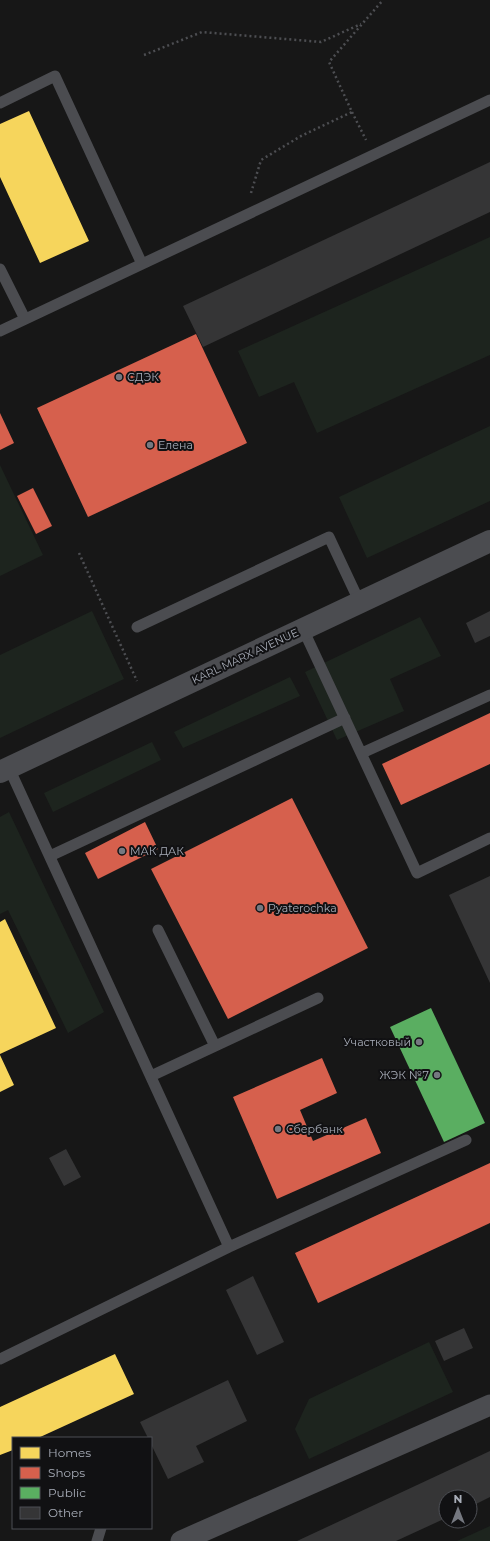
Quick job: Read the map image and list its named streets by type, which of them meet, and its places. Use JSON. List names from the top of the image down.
{
  "streets": {
    "street": ["KARL MARX AVENUE"]
  },
  "places": [
    "СДЭК",
    "Елена",
    "МАК ДАК",
    "Pyaterochka",
    "Участковый",
    "ЖЭК №7",
    "Сбербанк"
  ],
  "legend": [
    "Homes",
    "Shops",
    "Public",
    "Other"
  ],
  "north": "top"
}
